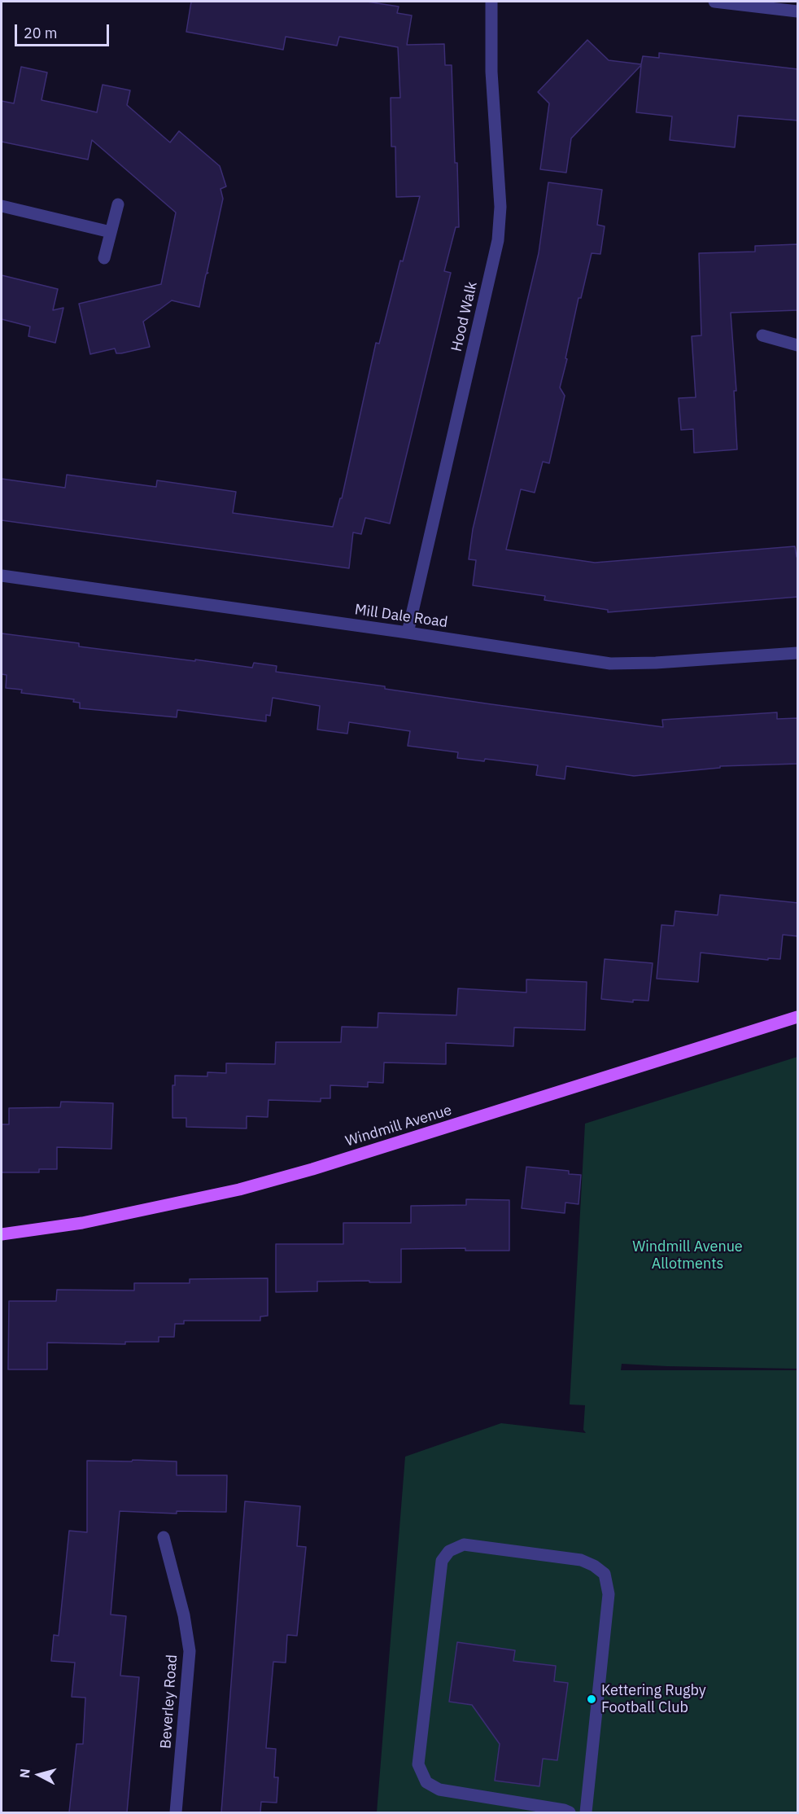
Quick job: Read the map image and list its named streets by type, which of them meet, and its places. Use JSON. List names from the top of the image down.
{
  "streets": {
    "main road": ["Windmill Avenue"],
    "street": ["Hood Walk", "Mill Dale Road", "Beverley Road"]
  },
  "crossings": [
    ["Hood Walk", "Mill Dale Road"]
  ],
  "parks": ["Windmill Avenue Allotments"],
  "places": ["Kettering Rugby Football Club"],
  "scale_bar": "20 m",
  "north": "left"
}
